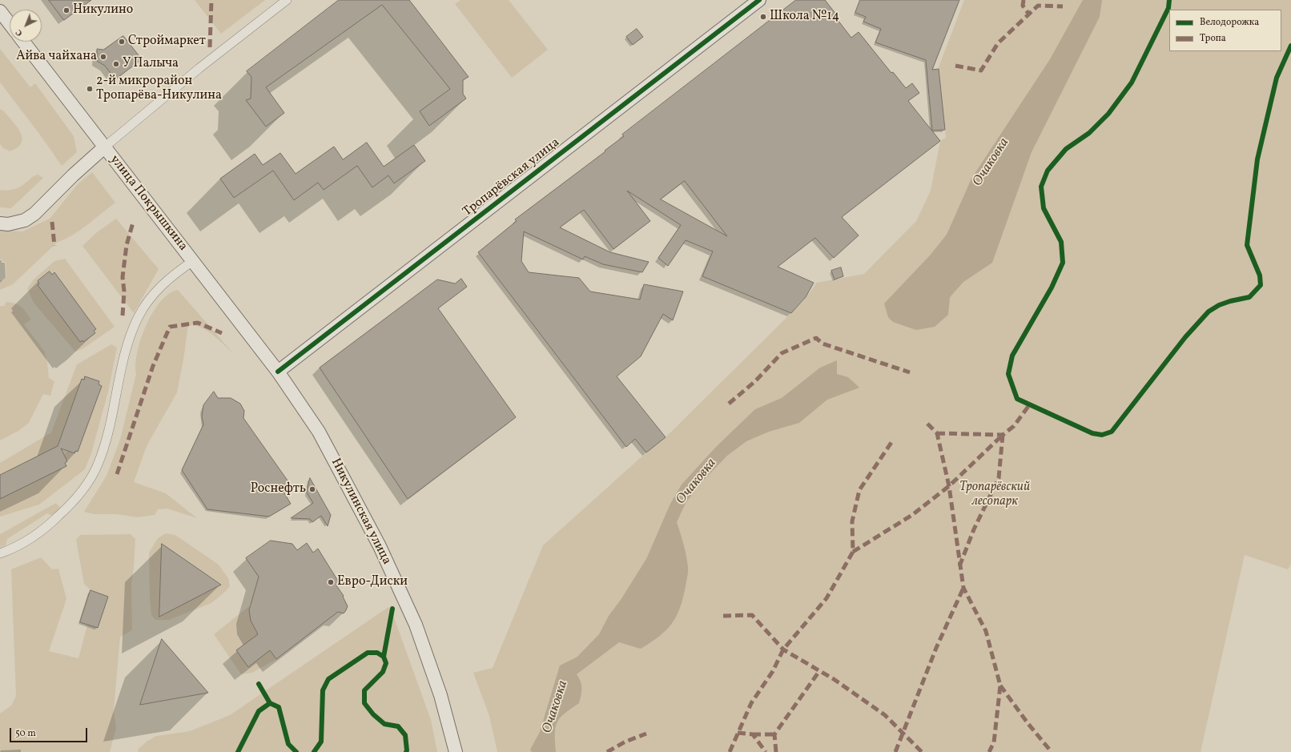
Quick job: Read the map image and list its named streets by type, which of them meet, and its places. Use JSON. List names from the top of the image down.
{
  "streets": {
    "main road": ["Тропарёвская улица", "улица Покрышкина", "Никулинская улица"]
  },
  "crossings": [
    ["Тропарёвская улица", "улица Покрышкина"],
    ["Тропарёвская улица", "Никулинская улица"],
    ["улица Покрышкина", "Никулинская улица"]
  ],
  "water": ["Очаковка"],
  "parks": ["Тропарёвский лесопарк"],
  "places": [
    "Никулино",
    "Школа №14",
    "Строймаркет",
    "Айва чайхана",
    "У Палыча",
    "2-й микрорайон Тропарёва-Никулина",
    "Роснефть",
    "Евро-Диски"
  ],
  "legend": ["Велодорожка", "Тропа"],
  "scale_bar": "50 m",
  "north": "bottom left"
}
